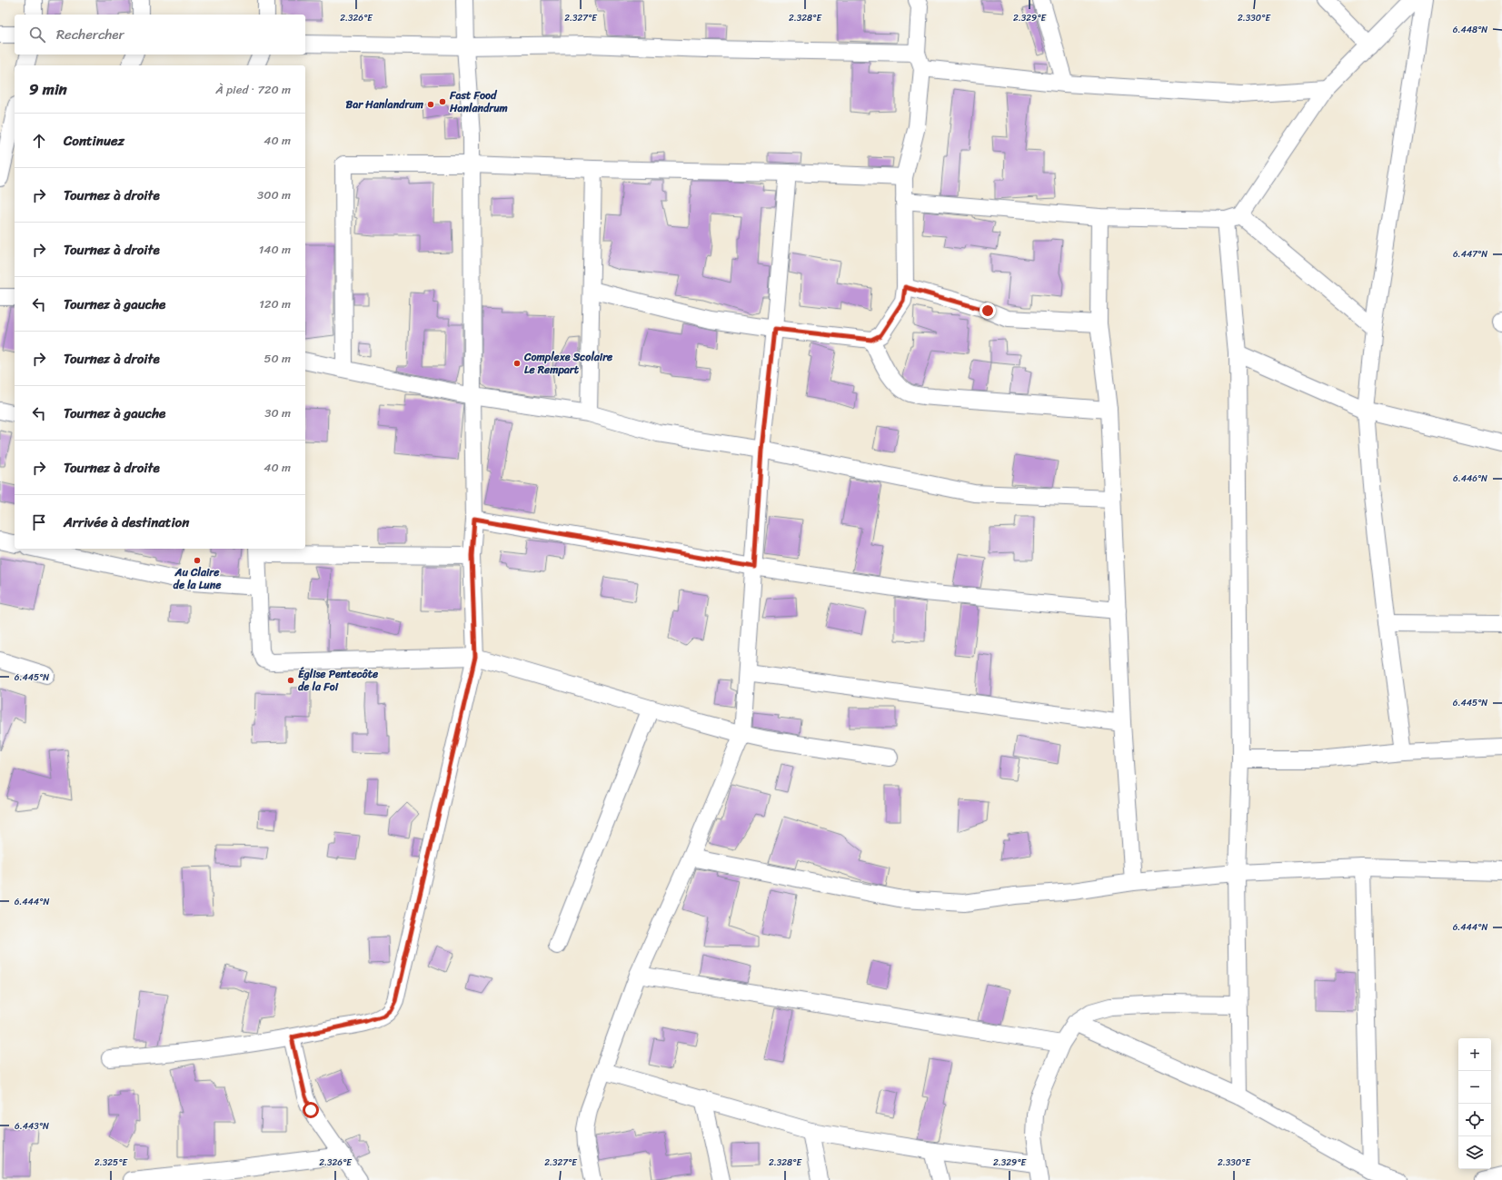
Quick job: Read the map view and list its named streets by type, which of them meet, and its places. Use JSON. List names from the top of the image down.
{
  "places": [
    "Fast Food Hanlandrum",
    "Bar Hanlandrum",
    "Complexe Scolaire Le Rempart",
    "Au Claire de la Lune",
    "Église Pentecôte de la Foi"
  ],
  "page": {
    "search": "Rechercher",
    "heading": ["9 min", "À pied · 720 m"],
    "list": [
      ["Continuez", "40 m"],
      ["Tournez à droite", "300 m"],
      ["Tournez à droite", "140 m"],
      ["Tournez à gauche", "120 m"],
      ["Tournez à droite", "50 m"],
      ["Tournez à gauche", "30 m"],
      ["Tournez à droite", "40 m"],
      "Arrivée à destination"
    ],
    "map_buttons": ["+", "−"]
  },
  "coordinates": [
    "2.326°E",
    "2.327°E",
    "2.328°E",
    "2.329°E",
    "2.330°E",
    "6.448°N",
    "6.447°N",
    "6.446°N",
    "6.445°N",
    "6.444°N",
    "6.443°N",
    "2.325°E"
  ]
}
